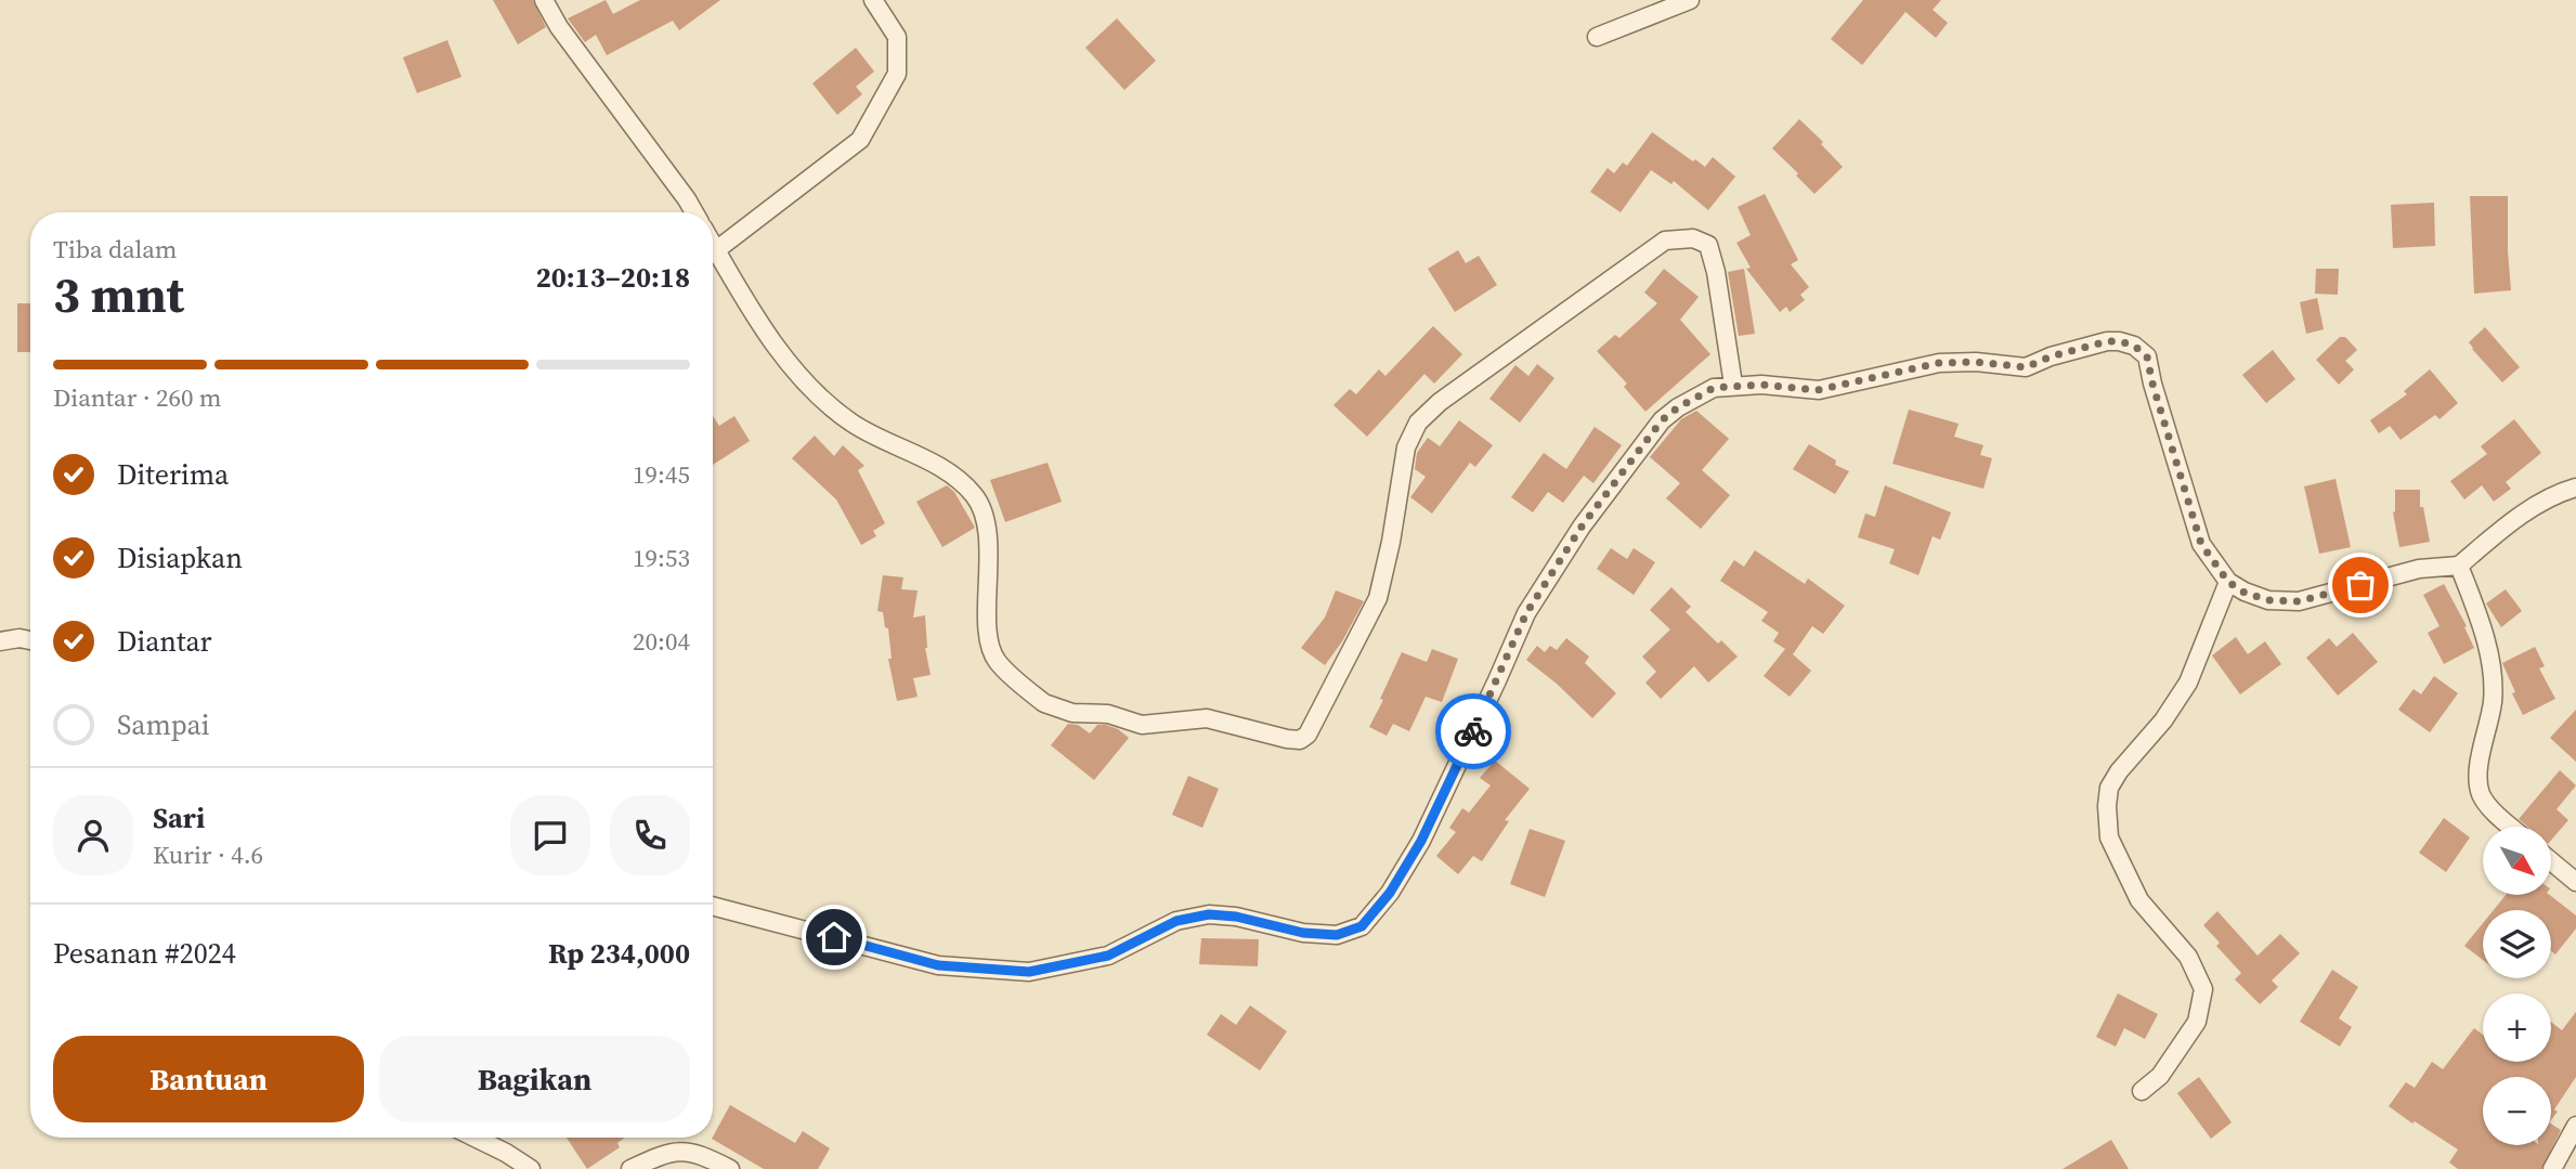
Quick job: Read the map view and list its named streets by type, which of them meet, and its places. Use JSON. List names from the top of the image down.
{
  "north": "bottom right",
  "page": {
    "heading": ["3 mnt", "Tiba dalam", "20:13–20:18"],
    "panel": [
      "Sari",
      "Kurir · 4.6",
      "Pesanan #2024",
      "Rp 234,000"
    ],
    "bar": "Diantar · 260 m",
    "list": [
      ["Diterima", "19:45"],
      ["Disiapkan", "19:53"],
      ["Diantar", "20:04"],
      "Sampai"
    ],
    "map_buttons": ["+", "−"],
    "buttons": ["Bantuan", "Bagikan"]
  }
}
